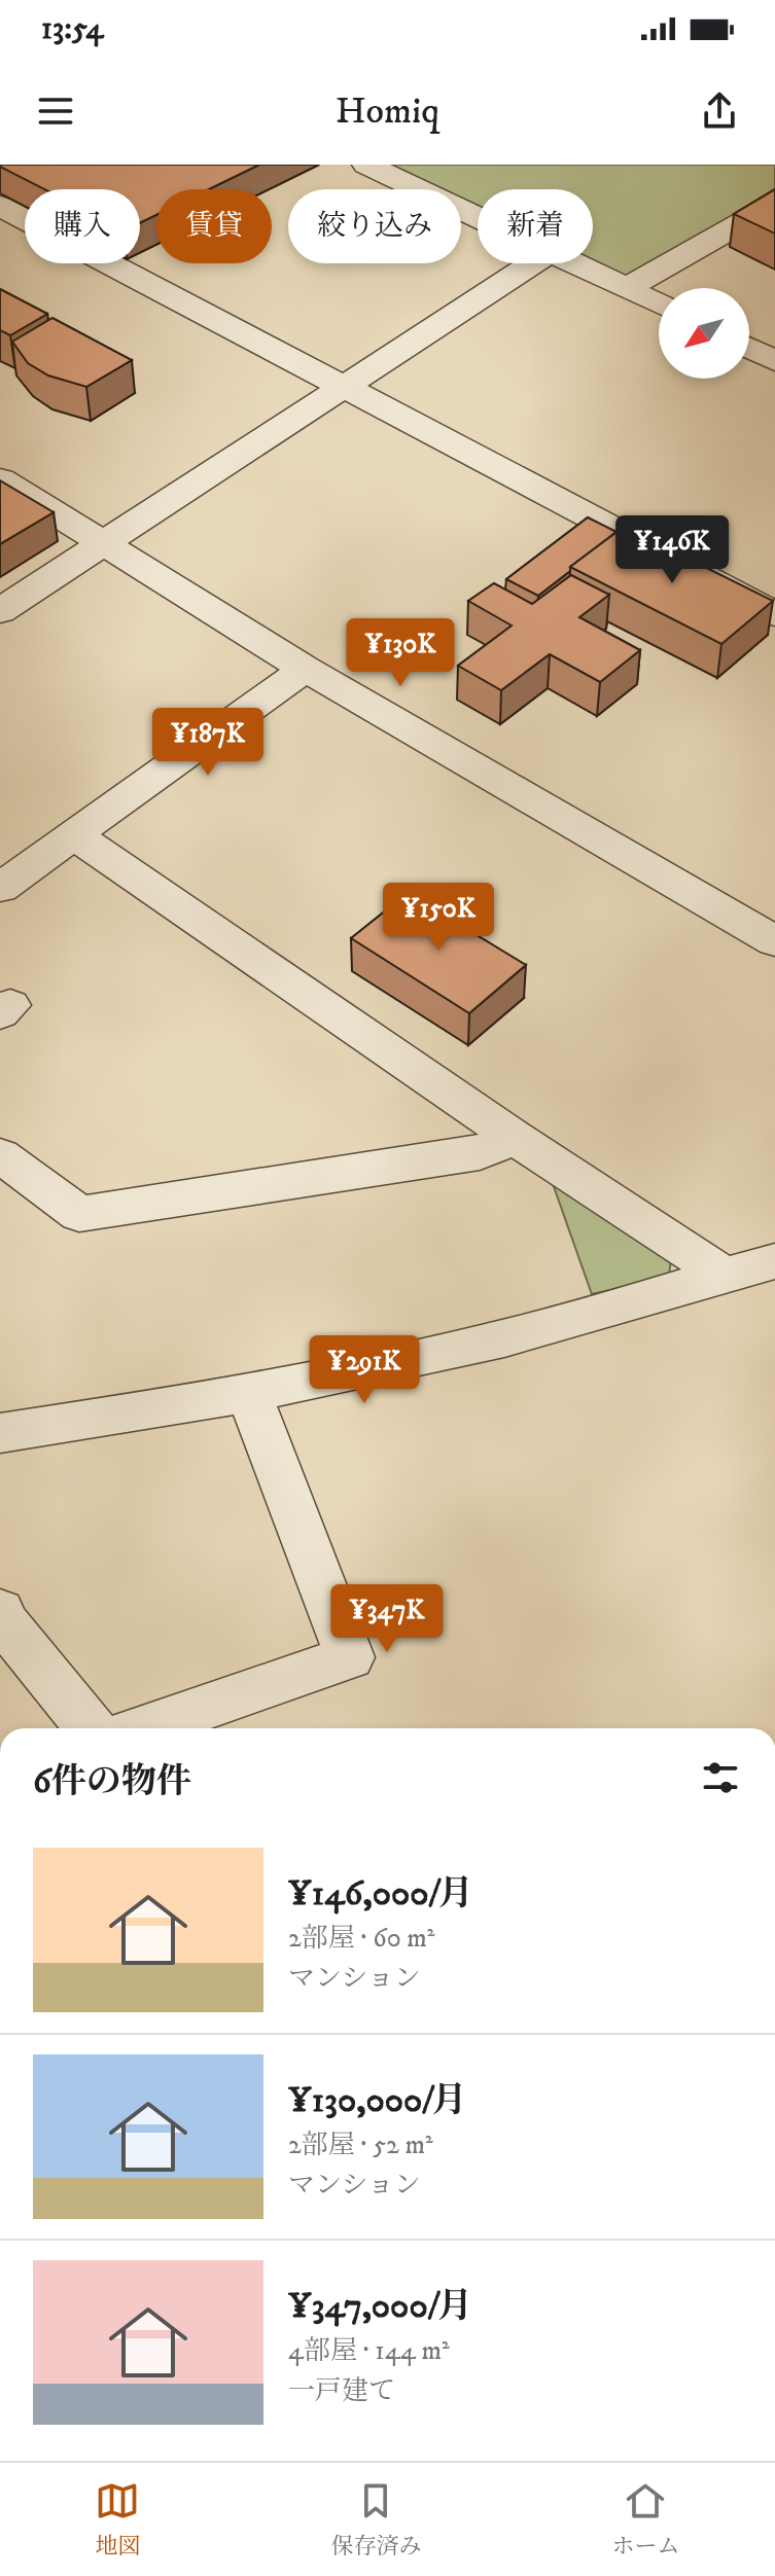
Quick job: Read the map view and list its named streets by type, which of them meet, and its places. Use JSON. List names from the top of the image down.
{
  "north": "bottom left",
  "page": {
    "status": "13:54",
    "header": "Homiq",
    "chip": [
      "購入",
      "賃貸",
      "絞り込み",
      "新着"
    ],
    "price": [
      "¥146K",
      "¥130K",
      "¥187K",
      "¥150K",
      "¥291K",
      "¥347K"
    ],
    "heading": "6件の物件",
    "list": [
      {
        "name": "¥146,000/月",
        "note": "2部屋 · 60 m² · マンション"
      },
      {
        "name": "¥130,000/月",
        "note": "2部屋 · 52 m² · マンション"
      },
      {
        "name": "¥347,000/月",
        "note": "4部屋 · 144 m² · 一戸建て"
      }
    ],
    "tabs": ["地図", "保存済み", "ホーム"]
  }
}
